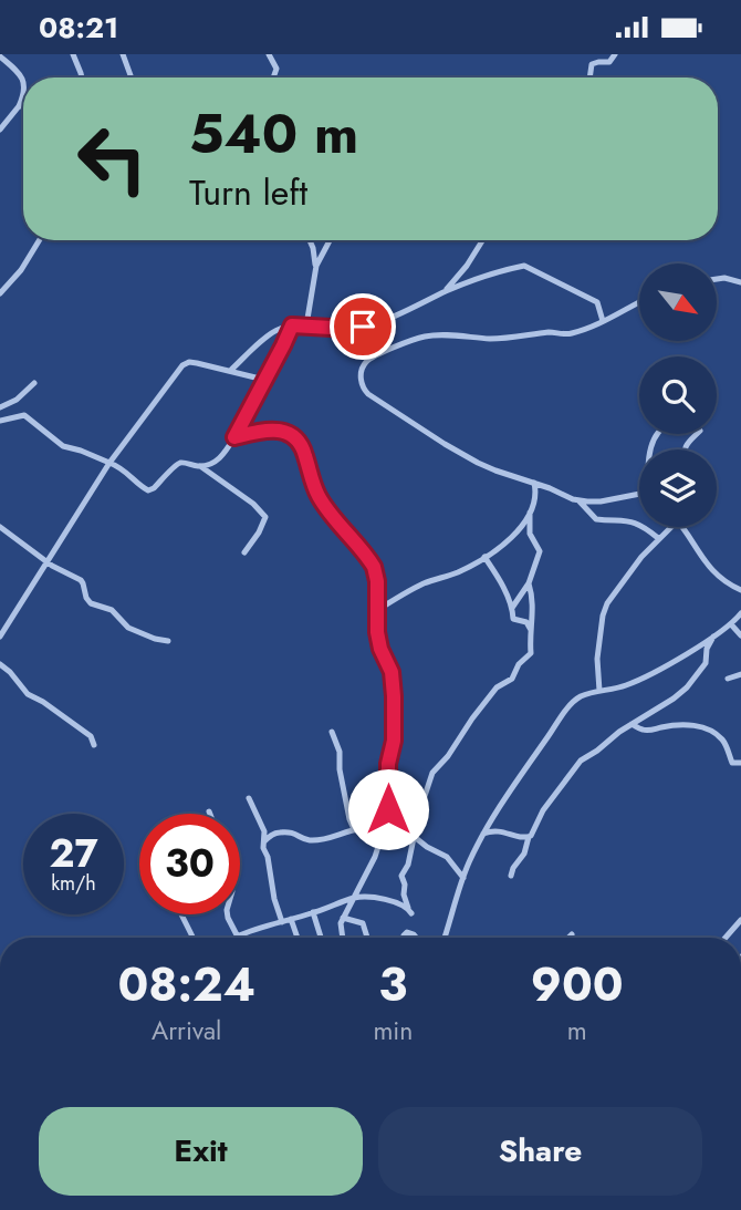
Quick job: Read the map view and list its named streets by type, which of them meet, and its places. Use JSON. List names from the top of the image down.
{
  "north": "bottom right",
  "page": {
    "status": "08:21",
    "turn": ["540 m", "Turn left"],
    "speed": "27 km/h",
    "limit": "30",
    "eta": [
      "08:24",
      "Arrival",
      "3",
      "min",
      "900",
      "m"
    ],
    "buttons": ["Exit", "Share"]
  }
}
